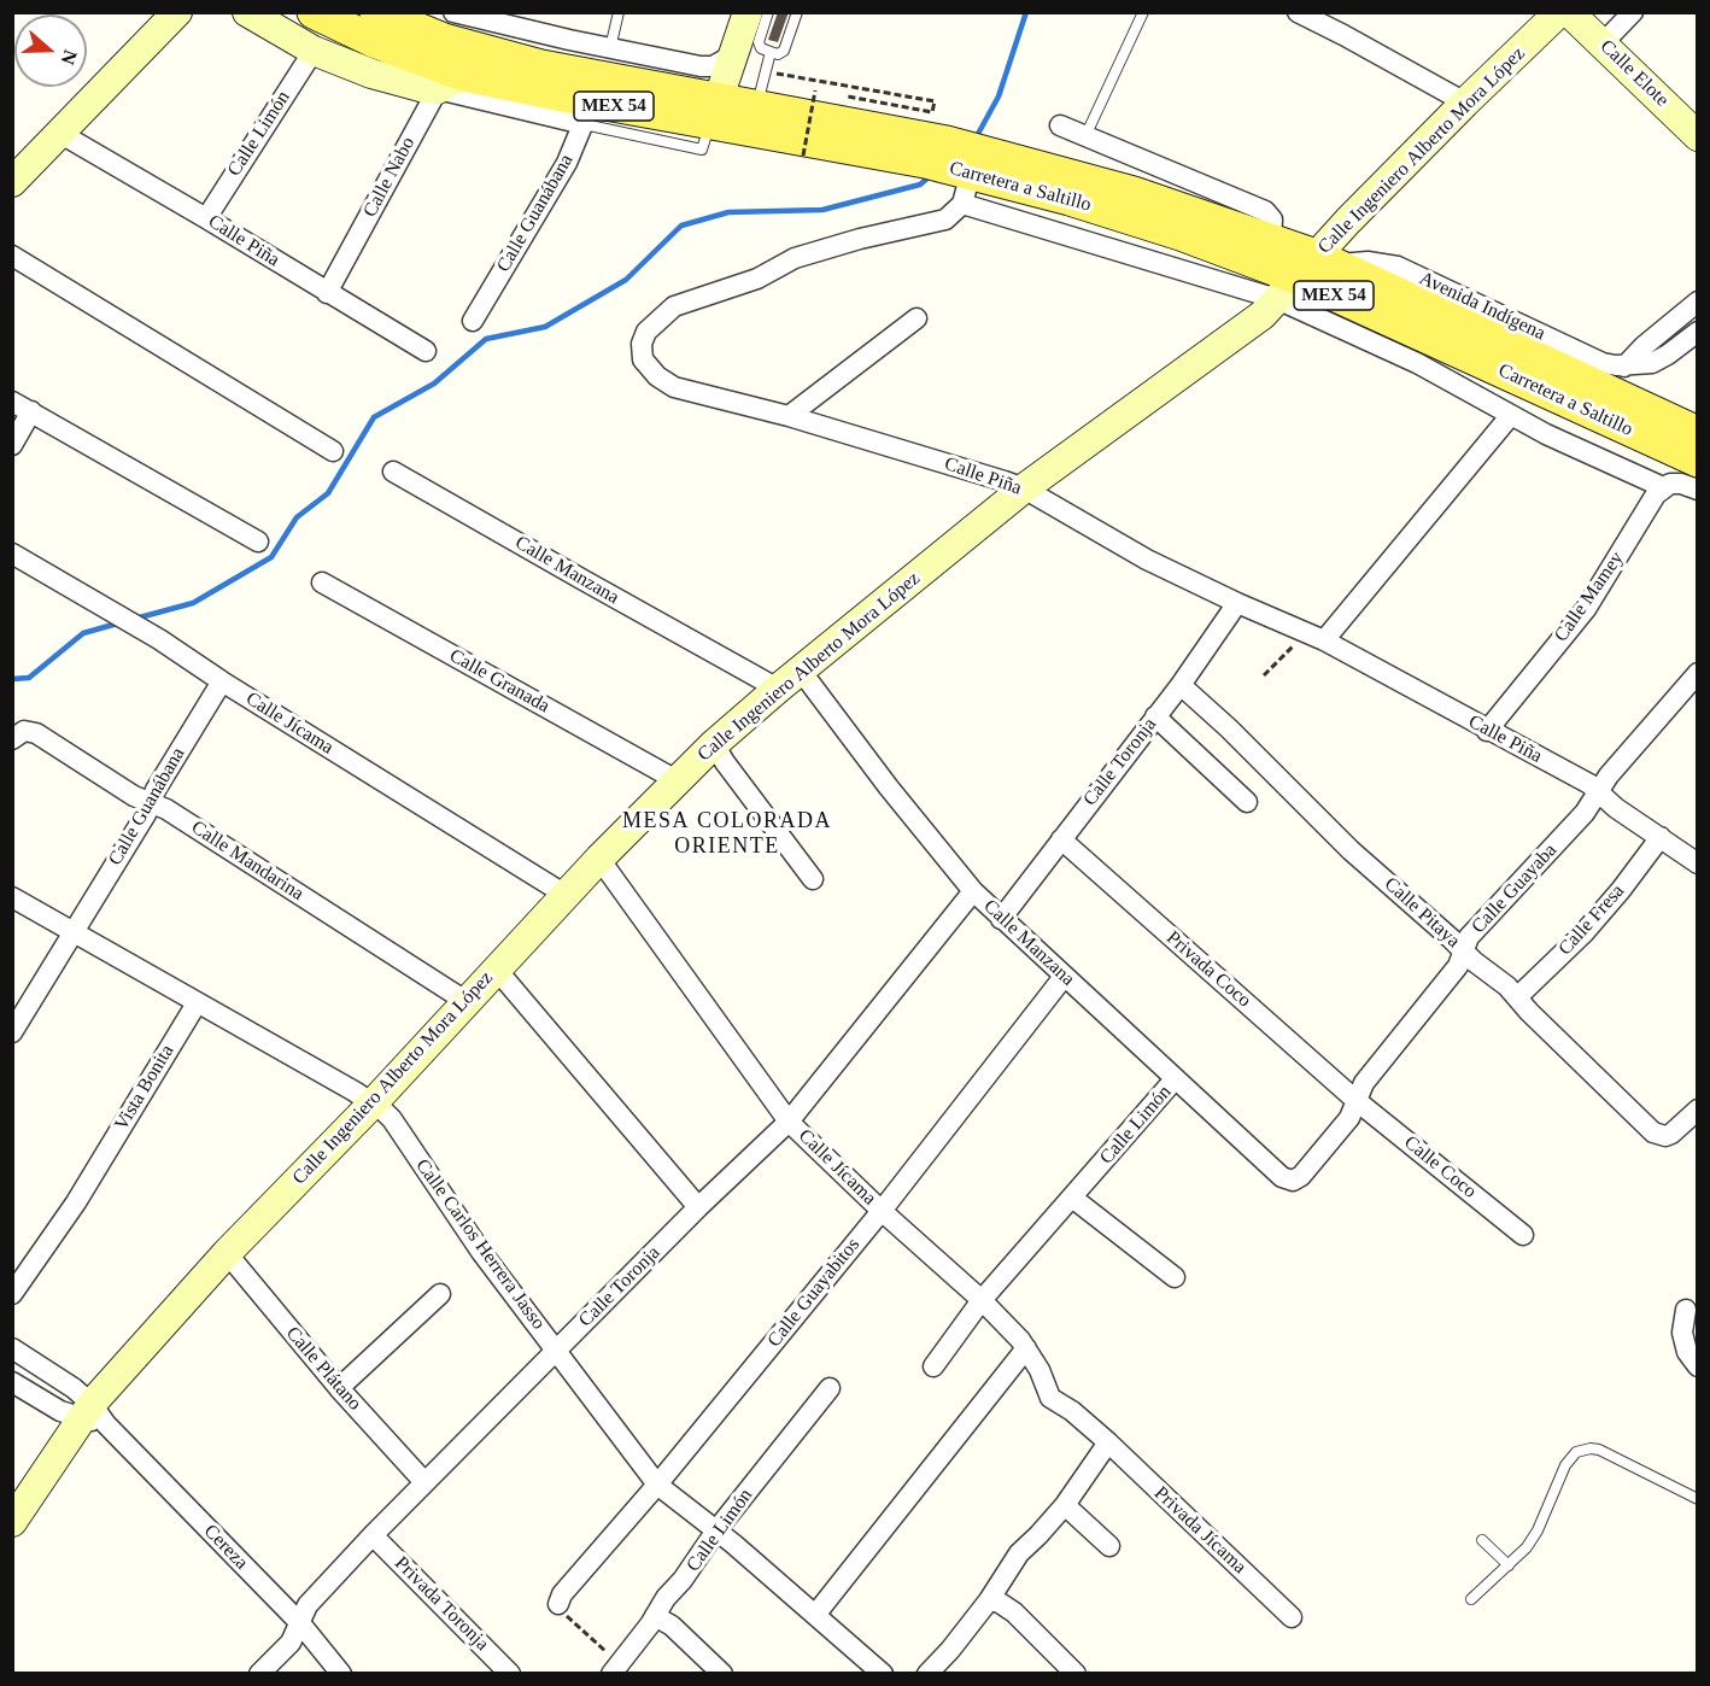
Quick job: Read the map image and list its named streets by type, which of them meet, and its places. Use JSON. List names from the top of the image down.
{
  "streets": {
    "main road": ["MEX 54", "Carretera a Saltillo"],
    "street": [
      "Calle Elote",
      "Calle Limón",
      "Calle Ingeniero Alberto Mora López",
      "Calle Nabo",
      "Calle Guanábana",
      "Calle Piña",
      "Avenida Indígena",
      "Calle Manzana",
      "Calle Mamey",
      "Calle Granada",
      "Calle Jícama",
      "Calle Toronja",
      "Calle Mandarina",
      "Calle Guayaba",
      "Calle Pitaya",
      "Calle Fresa",
      "Privada Coco",
      "Vista Bonita",
      "Calle Coco",
      "Calle Carlos Herrera Jasso",
      "Calle Guayabitos",
      "Calle Plátano",
      "Privada Jícama",
      "Cereza",
      "Privada Toronja"
    ]
  },
  "crossings": [
    ["Calle Limón", "Calle Piña"],
    ["Calle Limón", "Calle Manzana"],
    ["Calle Limón", "Calle Jícama"],
    ["Calle Limón", "Calle Carlos Herrera Jasso"],
    ["Calle Ingeniero Alberto Mora López", "Carretera a Saltillo"],
    ["Calle Ingeniero Alberto Mora López", "Calle Piña"],
    ["Calle Ingeniero Alberto Mora López", "Avenida Indígena"],
    ["Calle Ingeniero Alberto Mora López", "Calle Manzana"],
    ["Calle Ingeniero Alberto Mora López", "Calle Granada"],
    ["Calle Ingeniero Alberto Mora López", "Calle Jícama"],
    ["Calle Ingeniero Alberto Mora López", "Calle Mandarina"],
    ["Calle Ingeniero Alberto Mora López", "Calle Carlos Herrera Jasso"],
    ["Calle Ingeniero Alberto Mora López", "Calle Plátano"],
    ["Calle Ingeniero Alberto Mora López", "Cereza"],
    ["Calle Nabo", "Carretera a Saltillo"],
    ["Calle Nabo", "Calle Piña"],
    ["Carretera a Saltillo", "Calle Guanábana"],
    ["Carretera a Saltillo", "Calle Piña"],
    ["Carretera a Saltillo", "Avenida Indígena"],
    ["Calle Guanábana", "Calle Jícama"],
    ["Calle Guanábana", "Calle Mandarina"],
    ["Calle Guanábana", "Calle Carlos Herrera Jasso"],
    ["Calle Piña", "Calle Mamey"],
    ["Calle Piña", "Calle Toronja"],
    ["Calle Piña", "Calle Guayaba"],
    ["Calle Piña", "Calle Fresa"],
    ["Calle Manzana", "Calle Toronja"],
    ["Calle Manzana", "Calle Guayaba"],
    ["Calle Manzana", "Calle Guayabitos"],
    ["Calle Jícama", "Calle Toronja"],
    ["Calle Jícama", "Calle Guayabitos"],
    ["Calle Jícama", "Privada Jícama"],
    ["Calle Toronja", "Calle Pitaya"],
    ["Calle Toronja", "Privada Coco"],
    ["Calle Toronja", "Calle Carlos Herrera Jasso"],
    ["Calle Toronja", "Calle Plátano"],
    ["Calle Toronja", "Cereza"],
    ["Calle Toronja", "Privada Toronja"],
    ["Calle Guayaba", "Calle Pitaya"],
    ["Calle Guayaba", "Privada Coco"],
    ["Calle Guayaba", "Calle Coco"],
    ["Calle Pitaya", "Calle Fresa"],
    ["Privada Coco", "Calle Coco"],
    ["Vista Bonita", "Calle Carlos Herrera Jasso"],
    ["Calle Carlos Herrera Jasso", "Calle Guayabitos"]
  ],
  "districts": ["MESA COLORADA ORIENTE"],
  "north": "right"
}
